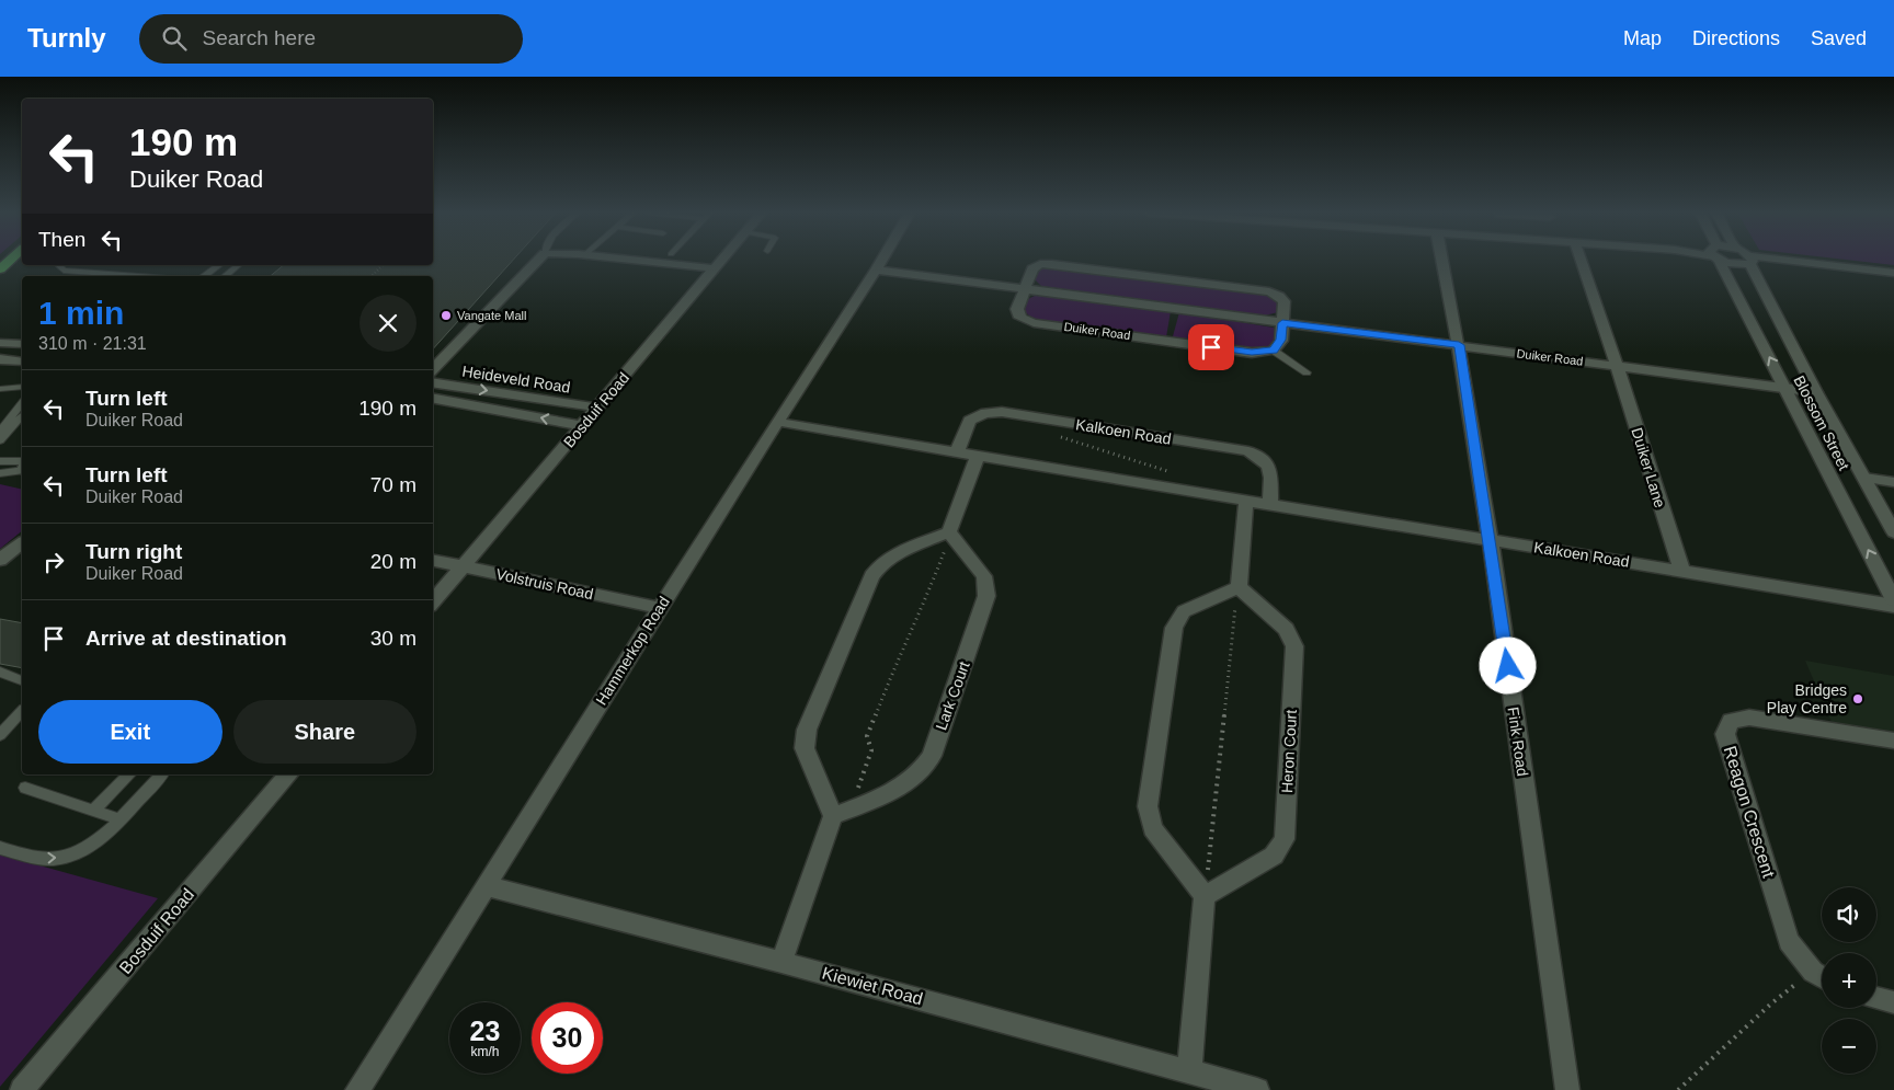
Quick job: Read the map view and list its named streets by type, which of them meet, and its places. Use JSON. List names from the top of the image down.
{
  "streets": {
    "street": [
      "Duiker Road",
      "Heideveld Road",
      "Bosduif Road",
      "Blossom Street",
      "Kalkoen Road",
      "Duiker Lane",
      "Volstruis Road",
      "Hammerkop Road",
      "Lark Court",
      "Fink Road",
      "Heron Court",
      "Reagon Crescent",
      "Kiewiet Road"
    ]
  },
  "crossings": [
    ["Duiker Road", "Blossom Street"],
    ["Duiker Road", "Duiker Lane"],
    ["Duiker Road", "Hammerkop Road"],
    ["Duiker Road", "Fink Road"],
    ["Heideveld Road", "Bosduif Road"],
    ["Bosduif Road", "Volstruis Road"],
    ["Kalkoen Road", "Duiker Lane"],
    ["Kalkoen Road", "Hammerkop Road"],
    ["Kalkoen Road", "Fink Road"],
    ["Volstruis Road", "Hammerkop Road"],
    ["Hammerkop Road", "Kiewiet Road"]
  ],
  "places": ["Vangate Mall", "Bridges Play Centre"],
  "page": {
    "header": "Turnly",
    "search": "Search here",
    "nav": ["Map", "Directions", "Saved"],
    "turn": ["190 m", "Duiker Road"],
    "then": "Then",
    "heading": ["1 min", "310 m · 21:31"],
    "list": [
      {
        "name": "Turn left",
        "note": "Duiker Road",
        "value": "190 m"
      },
      {
        "name": "Turn left",
        "note": "Duiker Road",
        "value": "70 m"
      },
      {
        "name": "Turn right",
        "note": "Duiker Road",
        "value": "20 m"
      },
      {
        "name": "Arrive at destination",
        "value": "30 m"
      }
    ],
    "buttons": ["Exit", "Share"],
    "map_buttons": ["+", "−"],
    "speed": "23 km/h",
    "limit": "30"
  }
}
